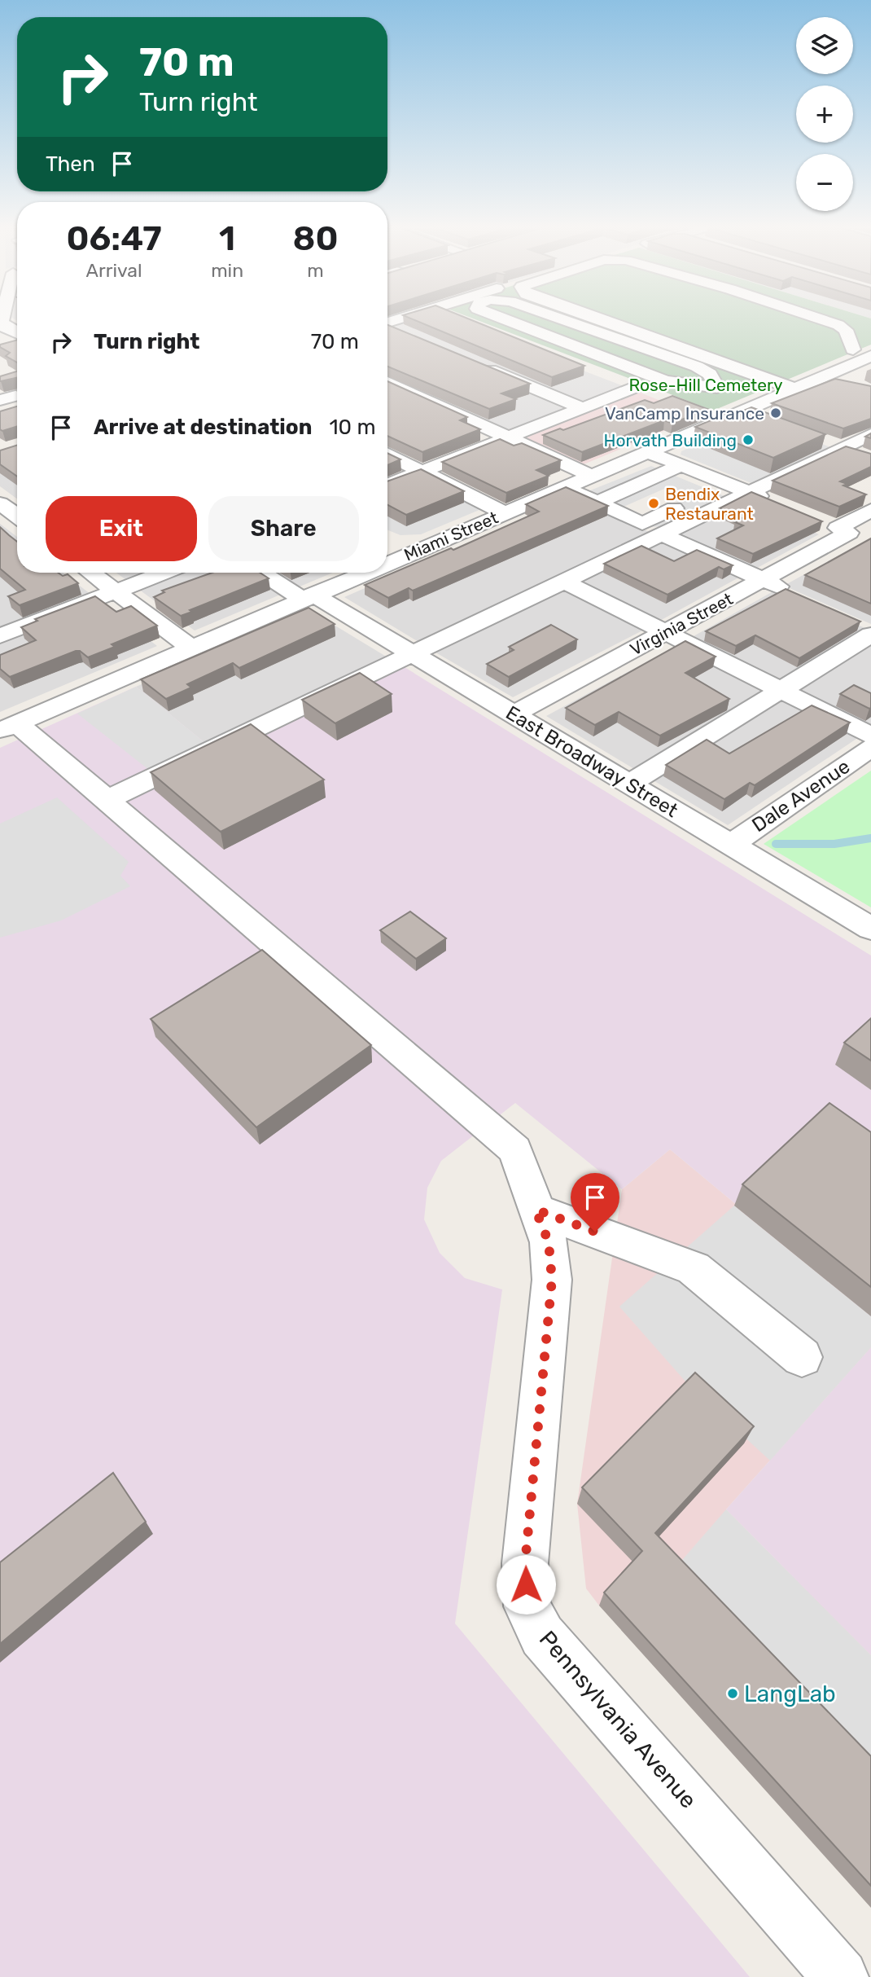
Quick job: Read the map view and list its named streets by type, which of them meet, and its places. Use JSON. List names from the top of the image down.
{
  "streets": {
    "street": [
      "Miami Street",
      "Virginia Street",
      "East Broadway Street",
      "Dale Avenue",
      "Pennsylvania Avenue"
    ]
  },
  "crossings": [
    ["Miami Street", "East Broadway Street"],
    ["Miami Street", "Pennsylvania Avenue"],
    ["Virginia Street", "East Broadway Street"],
    ["East Broadway Street", "Dale Avenue"]
  ],
  "parks": ["Rose-Hill Cemetery"],
  "places": [
    "VanCamp Insurance",
    "Horvath Building",
    "Bendix Restaurant",
    "LangLab"
  ],
  "page": {
    "map_buttons": ["+", "−"],
    "turn": ["70 m", "Turn right"],
    "then": "Then",
    "eta": [
      "06:47",
      "Arrival",
      "1",
      "min",
      "80",
      "m"
    ],
    "list": [
      {
        "name": "Turn right",
        "value": "70 m"
      },
      {
        "name": "Arrive at destination",
        "value": "10 m"
      }
    ],
    "buttons": ["Exit", "Share"]
  }
}
